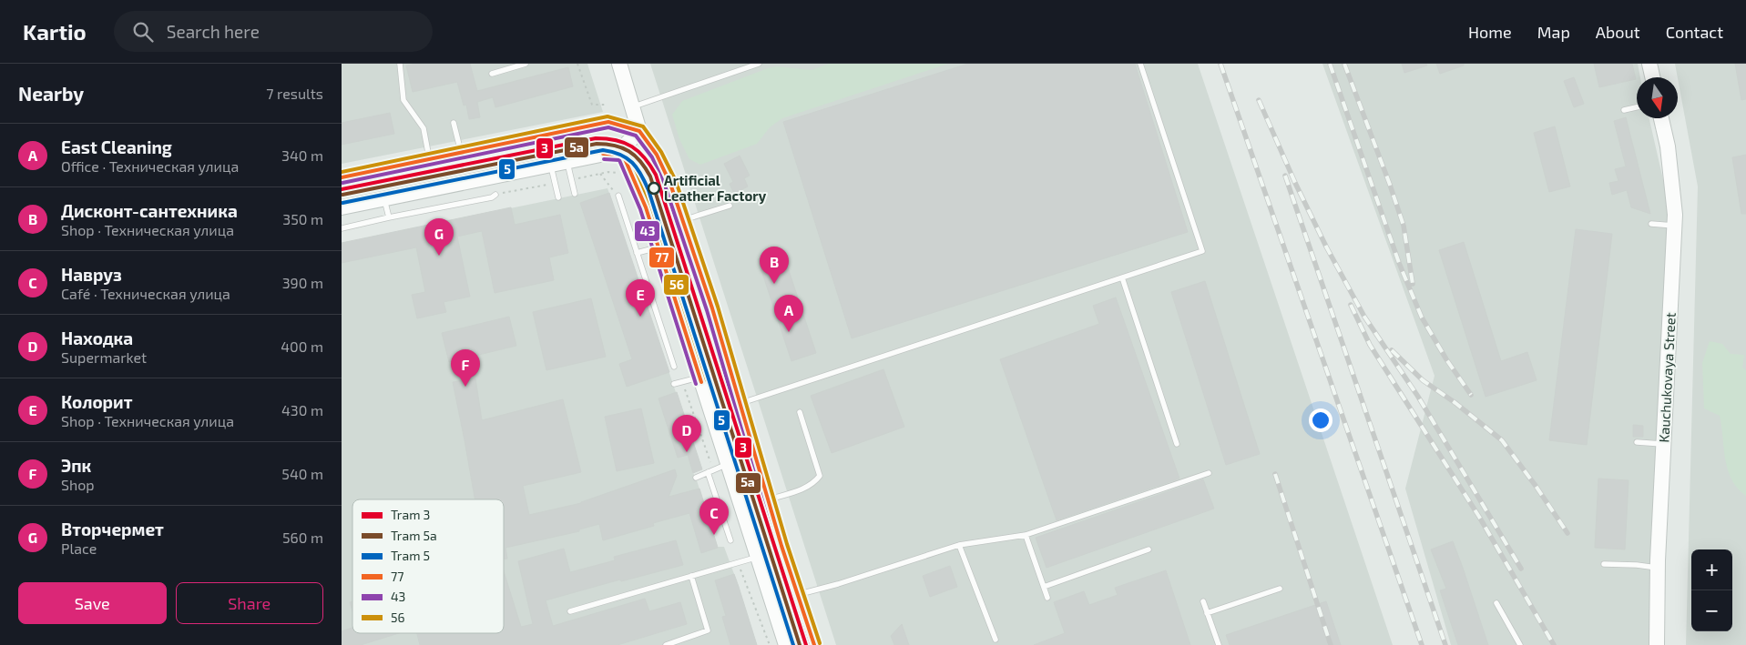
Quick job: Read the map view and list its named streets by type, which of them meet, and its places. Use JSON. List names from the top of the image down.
{
  "streets": {
    "main road": ["Kauchukovaya Street"]
  },
  "places": ["Artificial Leather Factory"],
  "lines": [
    "transit line 56",
    "transit line 77",
    "transit line 43",
    "tram line 3",
    "tram line 5а",
    "tram line 5"
  ],
  "legend": [
    "Tram 3",
    "Tram 5а",
    "Tram 5",
    "77",
    "43",
    "56"
  ],
  "north": "bottom",
  "page": {
    "header": "Kartio",
    "search": "Search here",
    "nav": [
      "Home",
      "Map",
      "About",
      "Contact"
    ],
    "heading": ["Nearby", "7 results"],
    "list": [
      {
        "mark": "A",
        "name": "East Cleaning",
        "note": "Office · Техническая улица",
        "value": "340 m"
      },
      {
        "mark": "B",
        "name": "Дисконт-сантехника",
        "note": "Shop · Техническая улица",
        "value": "350 m"
      },
      {
        "mark": "C",
        "name": "Навруз",
        "note": "Café · Техническая улица",
        "value": "390 m"
      },
      {
        "mark": "D",
        "name": "Находка",
        "note": "Supermarket",
        "value": "400 m"
      },
      {
        "mark": "E",
        "name": "Колорит",
        "note": "Shop · Техническая улица",
        "value": "430 m"
      },
      {
        "mark": "F",
        "name": "Эпк",
        "note": "Shop",
        "value": "540 m"
      },
      {
        "mark": "G",
        "name": "Вторчермет",
        "note": "Place",
        "value": "560 m"
      }
    ],
    "pins": [
      "G",
      "B",
      "E",
      "A",
      "F",
      "D",
      "C"
    ],
    "map_buttons": ["+", "−"],
    "buttons": ["Save", "Share"]
  }
}
